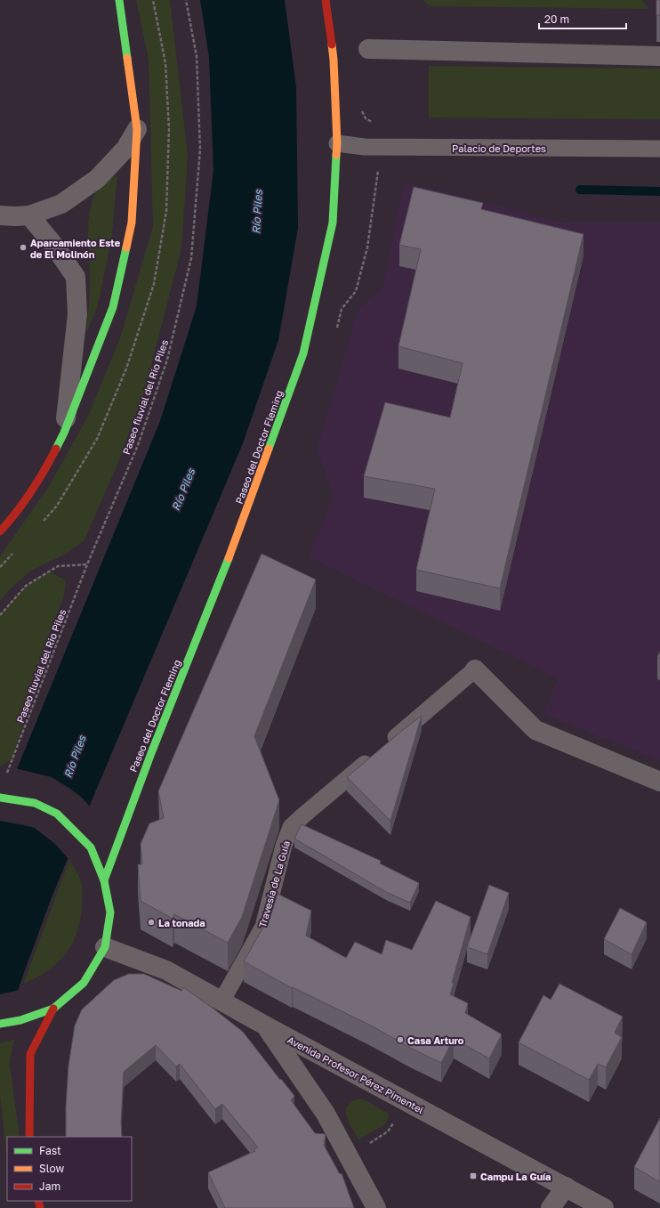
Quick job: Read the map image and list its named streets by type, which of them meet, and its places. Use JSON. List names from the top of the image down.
{
  "streets": {
    "main road": ["Paseo del Doctor Fleming"],
    "street": ["Avenida Profesor Pérez Pimentel"],
    "lane": ["Palacio de Deportes", "Travesía de La Guía"],
    "path": ["Paseo fluvial del Rio Piles"]
  },
  "crossings": [
    ["Palacio de Deportes", "Paseo del Doctor Fleming"],
    ["Travesía de La Guía", "Avenida Profesor Pérez Pimentel"]
  ],
  "water": ["Río Piles"],
  "places": {
    "other": ["Aparcamiento Este de El Molinón", "La tonada", "Casa Arturo"],
    "transit": ["Campu La Guía"]
  },
  "legend": ["Fast", "Slow", "Jam"],
  "scale_bar": "20 m"
}
